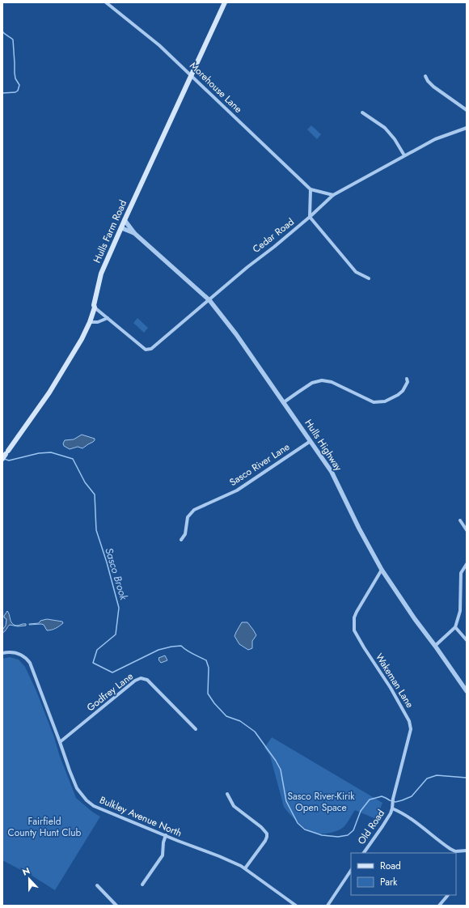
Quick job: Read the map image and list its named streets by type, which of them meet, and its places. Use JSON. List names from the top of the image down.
{
  "streets": {
    "main road": ["Hulls Farm Road"],
    "street": [
      "Morehouse Lane",
      "Cedar Road",
      "Hulls Highway",
      "Sasco River Lane",
      "Wakeman Lane",
      "Godfrey Lane",
      "Bulkley Avenue North",
      "Old Road"
    ]
  },
  "crossings": [
    ["Morehouse Lane", "Hulls Farm Road"],
    ["Morehouse Lane", "Cedar Road"],
    ["Hulls Farm Road", "Cedar Road"],
    ["Hulls Farm Road", "Hulls Highway"],
    ["Cedar Road", "Hulls Highway"],
    ["Hulls Highway", "Sasco River Lane"],
    ["Hulls Highway", "Wakeman Lane"],
    ["Wakeman Lane", "Old Road"],
    ["Godfrey Lane", "Bulkley Avenue North"]
  ],
  "water": ["Sasco Brook"],
  "parks": ["Sasco River-Kirik Open Space", "Fairfield County Hunt Club"],
  "legend": ["Road", "Park"],
  "north": "top"
}
